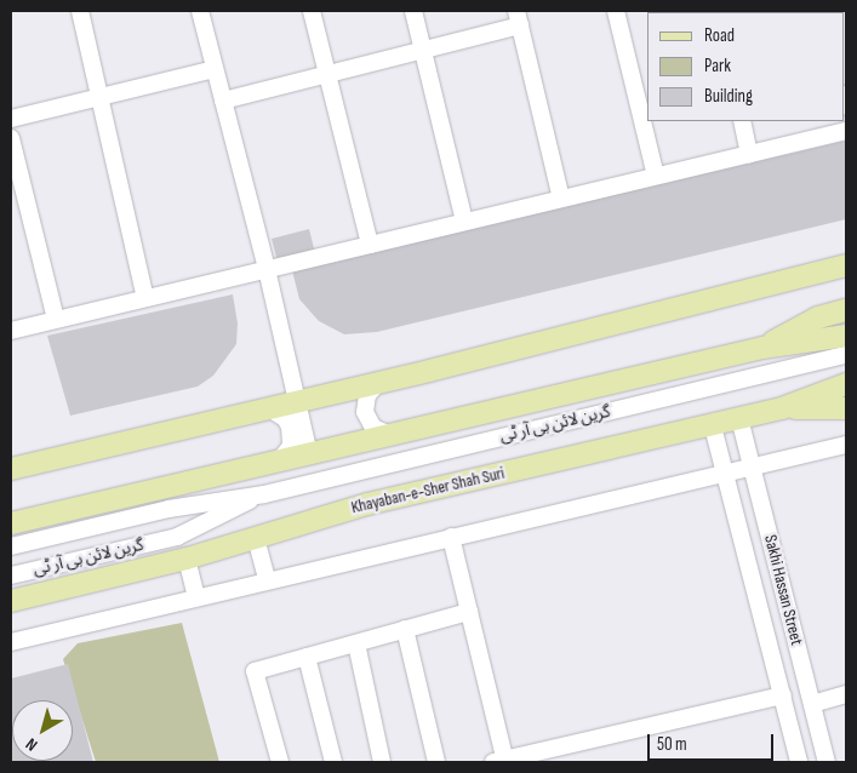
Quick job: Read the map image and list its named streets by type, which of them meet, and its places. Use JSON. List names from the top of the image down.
{
  "streets": {
    "main road": ["Khayaban-e-Sher Shah Suri"],
    "street": ["گرین لائن بی آر ٹی", "Sakhi Hassan Street"]
  },
  "crossings": [
    ["Khayaban-e-Sher Shah Suri", "Sakhi Hassan Street"]
  ],
  "legend": ["Road", "Park", "Building"],
  "scale_bar": "50 m",
  "north": "bottom left"
}
